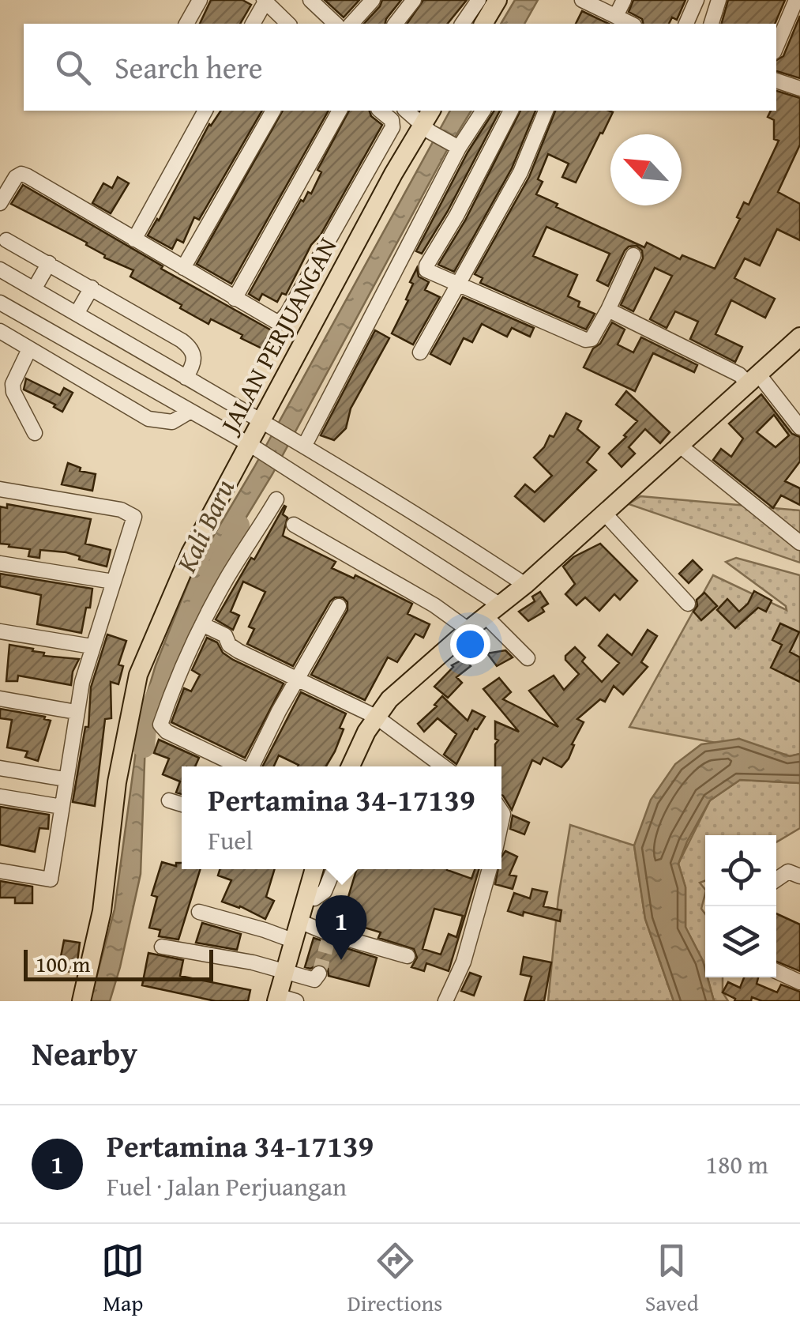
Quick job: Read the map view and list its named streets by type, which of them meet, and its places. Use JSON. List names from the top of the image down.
{
  "streets": {
    "main road": ["JALAN PERJUANGAN"]
  },
  "water": ["Kali Baru"],
  "scale_bar": "100 m",
  "north": "top left",
  "page": {
    "search": "Search here",
    "popup": ["Pertamina 34-17139", "Fuel"],
    "pins": "1",
    "scale": "100 m",
    "heading": "Nearby",
    "list": [
      {
        "mark": "1",
        "name": "Pertamina 34-17139",
        "note": "Fuel · Jalan Perjuangan",
        "value": "180 m"
      }
    ],
    "nav": ["Map", "Directions", "Saved"]
  }
}
